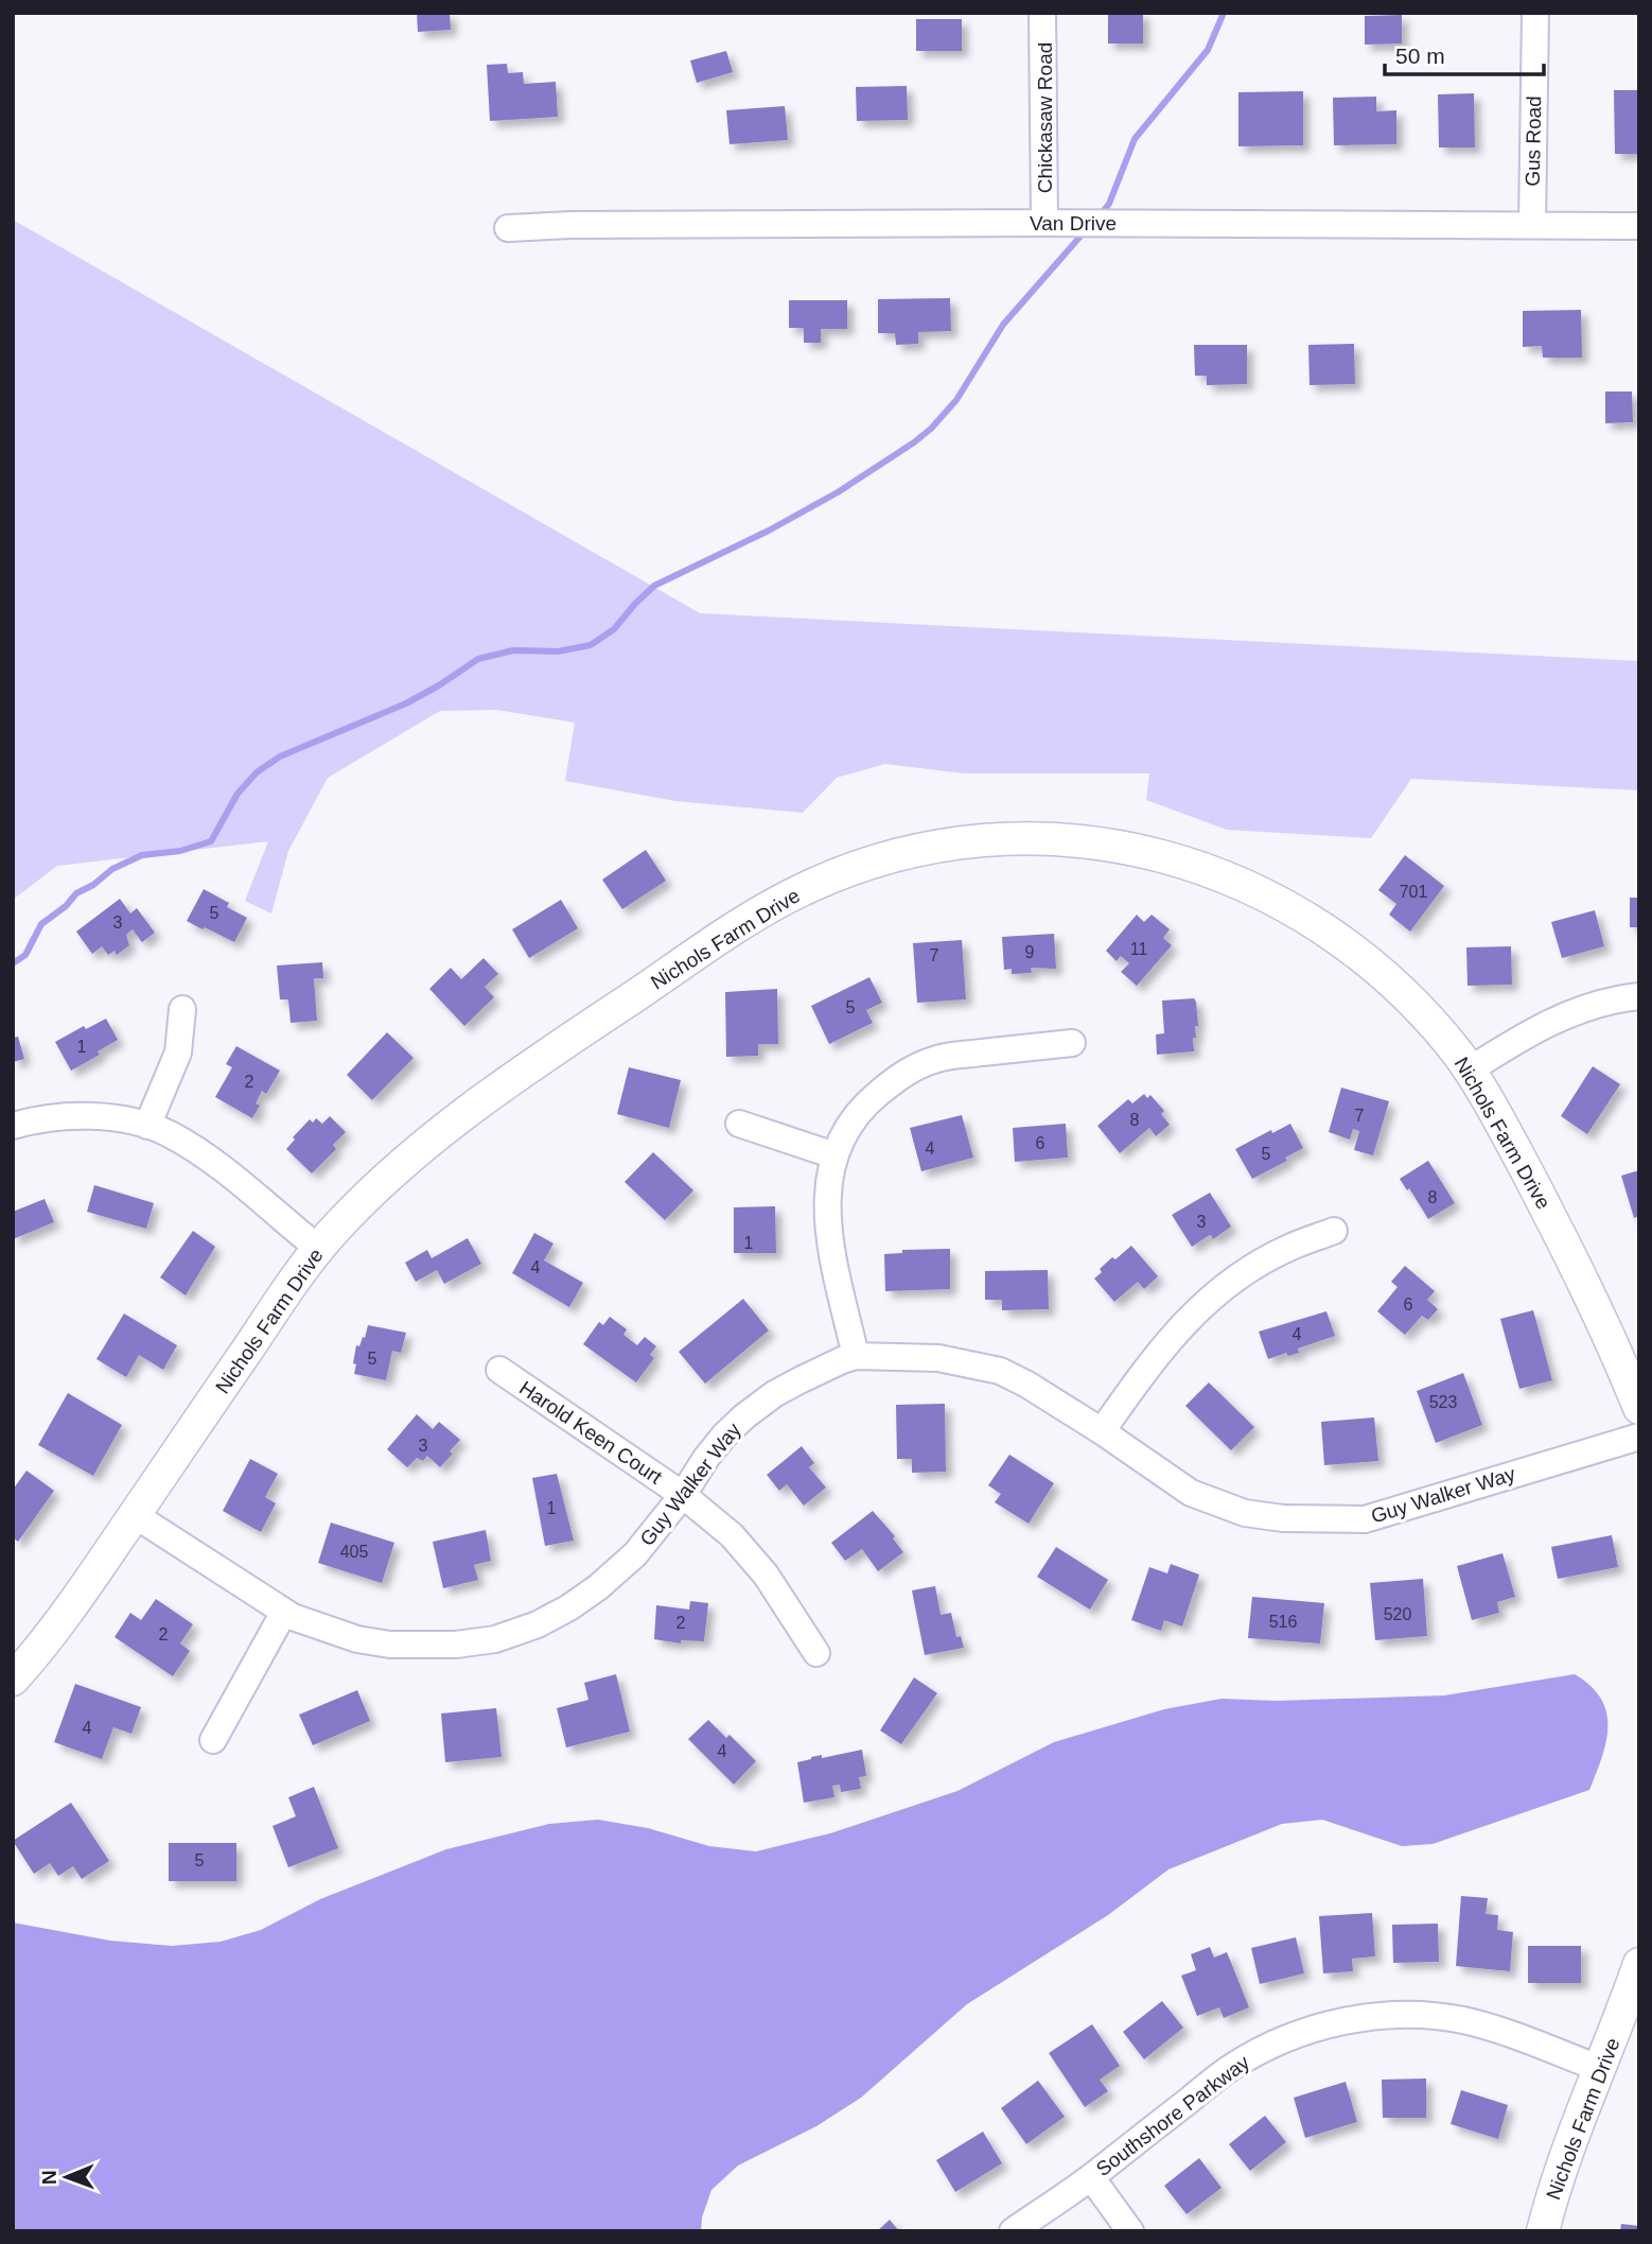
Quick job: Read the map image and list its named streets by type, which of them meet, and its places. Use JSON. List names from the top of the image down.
{
  "streets": {
    "street": [
      "Chickasaw Road",
      "Gus Road",
      "Van Drive",
      "Nichols Farm Drive",
      "Harold Keen Court",
      "Guy Walker Way",
      "Southshore Parkway"
    ]
  },
  "crossings": [
    ["Chickasaw Road", "Van Drive"],
    ["Gus Road", "Van Drive"],
    ["Nichols Farm Drive", "Guy Walker Way"],
    ["Nichols Farm Drive", "Southshore Parkway"],
    ["Harold Keen Court", "Guy Walker Way"]
  ],
  "house_numbers": [
    "701",
    "5",
    "3",
    "11",
    "9",
    "7",
    "5",
    "1",
    "2",
    "7",
    "8",
    "6",
    "4",
    "5",
    "8",
    "3",
    "1",
    "4",
    "6",
    "4",
    "5",
    "523",
    "3",
    "1",
    "405",
    "520",
    "516",
    "2",
    "2",
    "4",
    "4",
    "5"
  ],
  "scale_bar": "50 m",
  "north": "left"
}
